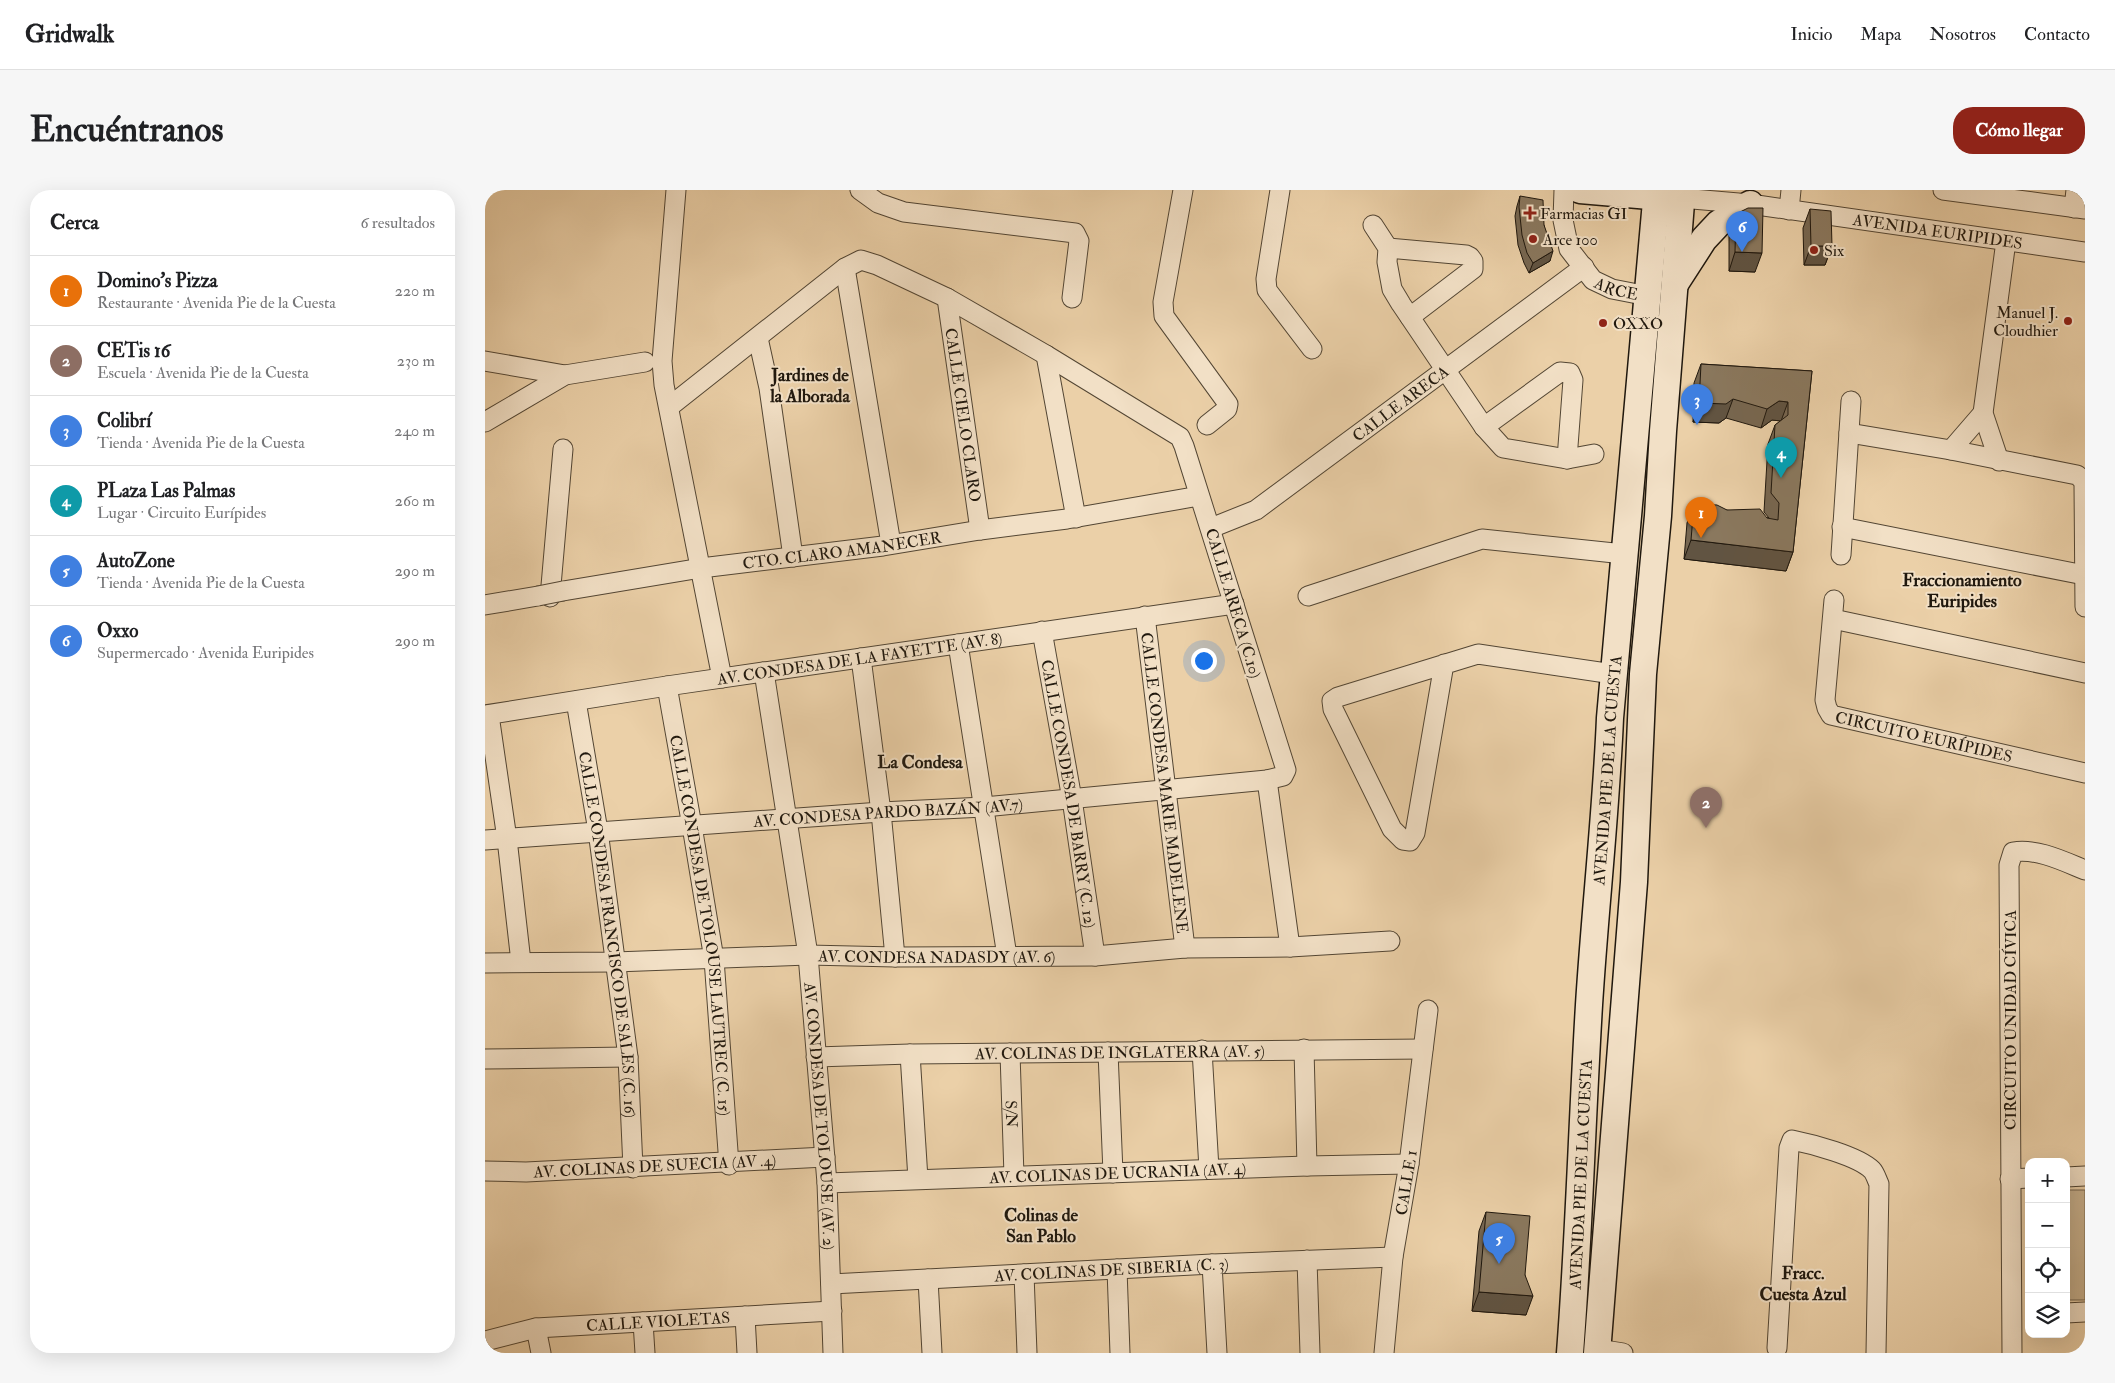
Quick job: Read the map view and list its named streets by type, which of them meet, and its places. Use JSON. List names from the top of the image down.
{
  "streets": {
    "main road": ["AVENIDA PIE DE LA CUESTA"],
    "street": [
      "AVENIDA EURIPIDES",
      "ARCE",
      "CALLE ARECA",
      "CALLE CIELO CLARO",
      "CTO. CLARO AMANECER",
      "CALLE ARECA (C.10)",
      "AV. CONDESA DE LA FAYETTE (AV. 8)",
      "CIRCUITO EURÍPIDES",
      "CALLE CONDESA MARIE MADELENE",
      "CALLE CONDESA DE BARRY (C. 12)",
      "AV. CONDESA PARDO BAZÁN (AV.7)",
      "CALLE CONDESA DE TOLOUSE LAUTREC (C. 15)",
      "CALLE CONDESA FRANCISCO DE SALES (C. 16)",
      "AV. CONDESA NADASDY (AV. 6)",
      "CIRCUITO UNIDAD CÍVICA",
      "AV. COLINAS DE INGLATERRA (AV. 5)",
      "S/N",
      "AV. CONDESA DE TOLOUSE (AV. 2)",
      "AV. COLINAS DE SUECIA (AV .4)",
      "AV. COLINAS DE UCRANIA (AV. 4)",
      "CALLE 1",
      "AV. COLINAS DE SIBERIA (C. 3)",
      "CALLE VIOLETAS"
    ]
  },
  "crossings": [
    ["AVENIDA EURIPIDES", "AVENIDA PIE DE LA CUESTA"],
    ["ARCE", "CALLE ARECA"],
    ["ARCE", "AVENIDA PIE DE LA CUESTA"],
    ["CALLE ARECA", "CALLE ARECA (C.10)"],
    ["CALLE CIELO CLARO", "CTO. CLARO AMANECER"],
    ["CTO. CLARO AMANECER", "CALLE ARECA (C.10)"],
    ["CALLE ARECA (C.10)", "AV. CONDESA DE LA FAYETTE (AV. 8)"],
    ["CALLE ARECA (C.10)", "AV. CONDESA PARDO BAZÁN (AV.7)"],
    ["AV. CONDESA DE LA FAYETTE (AV. 8)", "CALLE CONDESA MARIE MADELENE"],
    ["AV. CONDESA DE LA FAYETTE (AV. 8)", "CALLE CONDESA DE BARRY (C. 12)"],
    ["AV. CONDESA DE LA FAYETTE (AV. 8)", "CALLE CONDESA DE TOLOUSE LAUTREC (C. 15)"],
    ["AV. CONDESA DE LA FAYETTE (AV. 8)", "CALLE CONDESA FRANCISCO DE SALES (C. 16)"],
    ["AV. CONDESA DE LA FAYETTE (AV. 8)", "AV. CONDESA DE TOLOUSE (AV. 2)"],
    ["CALLE CONDESA MARIE MADELENE", "AV. CONDESA PARDO BAZÁN (AV.7)"],
    ["CALLE CONDESA MARIE MADELENE", "AV. CONDESA NADASDY (AV. 6)"],
    ["CALLE CONDESA DE BARRY (C. 12)", "AV. CONDESA PARDO BAZÁN (AV.7)"],
    ["CALLE CONDESA DE BARRY (C. 12)", "AV. CONDESA NADASDY (AV. 6)"],
    ["AV. CONDESA PARDO BAZÁN (AV.7)", "CALLE CONDESA DE TOLOUSE LAUTREC (C. 15)"],
    ["AV. CONDESA PARDO BAZÁN (AV.7)", "CALLE CONDESA FRANCISCO DE SALES (C. 16)"],
    ["AV. CONDESA PARDO BAZÁN (AV.7)", "AV. CONDESA DE TOLOUSE (AV. 2)"],
    ["CALLE CONDESA DE TOLOUSE LAUTREC (C. 15)", "AV. CONDESA NADASDY (AV. 6)"],
    ["CALLE CONDESA DE TOLOUSE LAUTREC (C. 15)", "AV. COLINAS DE SUECIA (AV .4)"],
    ["CALLE CONDESA FRANCISCO DE SALES (C. 16)", "AV. CONDESA NADASDY (AV. 6)"],
    ["CALLE CONDESA FRANCISCO DE SALES (C. 16)", "AV. COLINAS DE SUECIA (AV .4)"],
    ["AV. CONDESA NADASDY (AV. 6)", "AV. CONDESA DE TOLOUSE (AV. 2)"],
    ["AV. COLINAS DE INGLATERRA (AV. 5)", "S/N"],
    ["AV. COLINAS DE INGLATERRA (AV. 5)", "AV. CONDESA DE TOLOUSE (AV. 2)"],
    ["AV. COLINAS DE INGLATERRA (AV. 5)", "CALLE 1"],
    ["S/N", "AV. COLINAS DE UCRANIA (AV. 4)"],
    ["AV. CONDESA DE TOLOUSE (AV. 2)", "AV. COLINAS DE SUECIA (AV .4)"],
    ["AV. CONDESA DE TOLOUSE (AV. 2)", "AV. COLINAS DE UCRANIA (AV. 4)"],
    ["AV. CONDESA DE TOLOUSE (AV. 2)", "AV. COLINAS DE SIBERIA (C. 3)"],
    ["AV. CONDESA DE TOLOUSE (AV. 2)", "CALLE VIOLETAS"],
    ["AV. COLINAS DE UCRANIA (AV. 4)", "CALLE 1"],
    ["CALLE 1", "AV. COLINAS DE SIBERIA (C. 3)"]
  ],
  "districts": [
    "Jardines de la Alborada",
    "Fraccionamiento Euripides",
    "La Condesa",
    "Colinas de San Pablo",
    "Fracc. Cuesta Azul"
  ],
  "places": {
    "health": ["Farmacias GI"],
    "other": [
      "Arce 100",
      "Six",
      "Manuel J. Cloudhier",
      "OXXO"
    ]
  },
  "page": {
    "header": "Gridwalk",
    "nav": [
      "Inicio",
      "Mapa",
      "Nosotros",
      "Contacto"
    ],
    "buttons": "Cómo llegar",
    "title": "Encuéntranos",
    "heading": ["Cerca", "6 resultados"],
    "pins": [
      "6",
      "3",
      "4",
      "1",
      "2",
      "5"
    ],
    "list": [
      {
        "mark": "1",
        "name": "Domino's Pizza",
        "note": "Restaurante · Avenida Pie de la Cuesta",
        "value": "220 m"
      },
      {
        "mark": "2",
        "name": "CETis 16",
        "note": "Escuela · Avenida Pie de la Cuesta",
        "value": "230 m"
      },
      {
        "mark": "3",
        "name": "Colibrí",
        "note": "Tienda · Avenida Pie de la Cuesta",
        "value": "240 m"
      },
      {
        "mark": "4",
        "name": "PLaza Las Palmas",
        "note": "Lugar · Circuito Eurípides",
        "value": "260 m"
      },
      {
        "mark": "5",
        "name": "AutoZone",
        "note": "Tienda · Avenida Pie de la Cuesta",
        "value": "290 m"
      },
      {
        "mark": "6",
        "name": "Oxxo",
        "note": "Supermercado · Avenida Euripides",
        "value": "290 m"
      }
    ],
    "map_buttons": ["+", "−"]
  }
}
